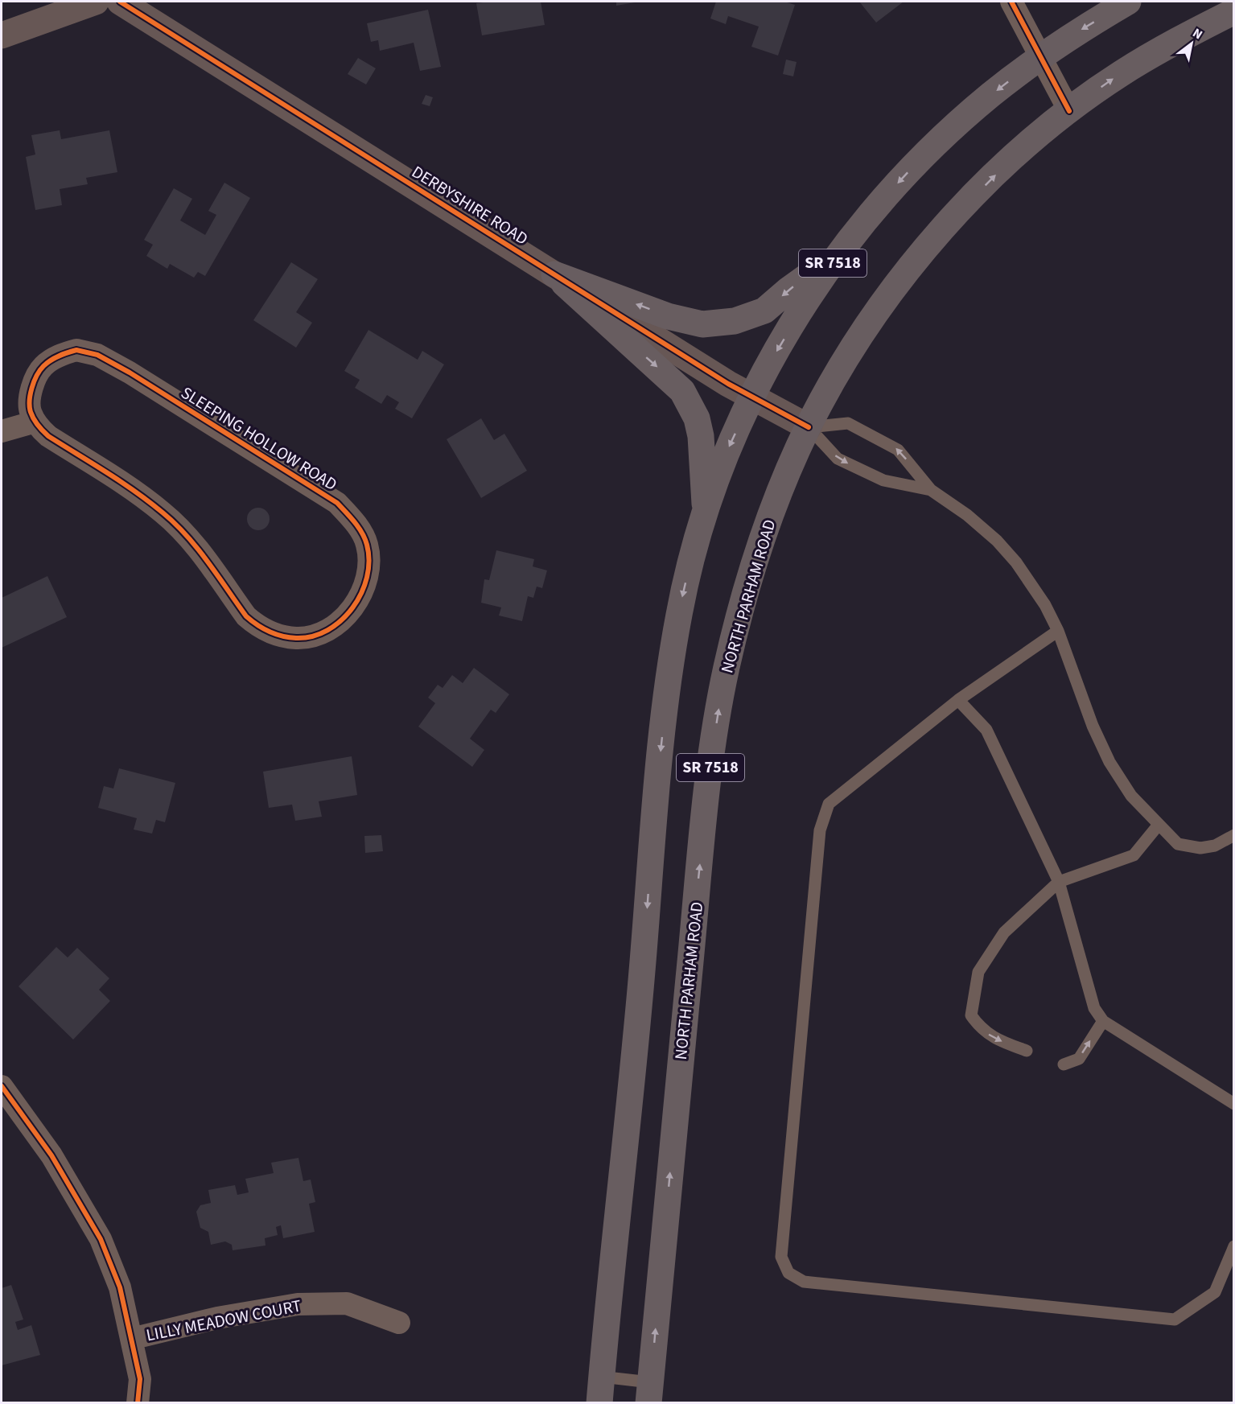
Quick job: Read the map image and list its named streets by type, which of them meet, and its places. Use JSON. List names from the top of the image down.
{
  "streets": {
    "highway": ["SR 7518", "NORTH PARHAM ROAD"],
    "street": ["DERBYSHIRE ROAD", "SLEEPING HOLLOW ROAD", "LILLY MEADOW COURT"]
  },
  "crossings": [
    ["DERBYSHIRE ROAD", "SR 7518"],
    ["DERBYSHIRE ROAD", "NORTH PARHAM ROAD"]
  ],
  "north": "top right"
}
